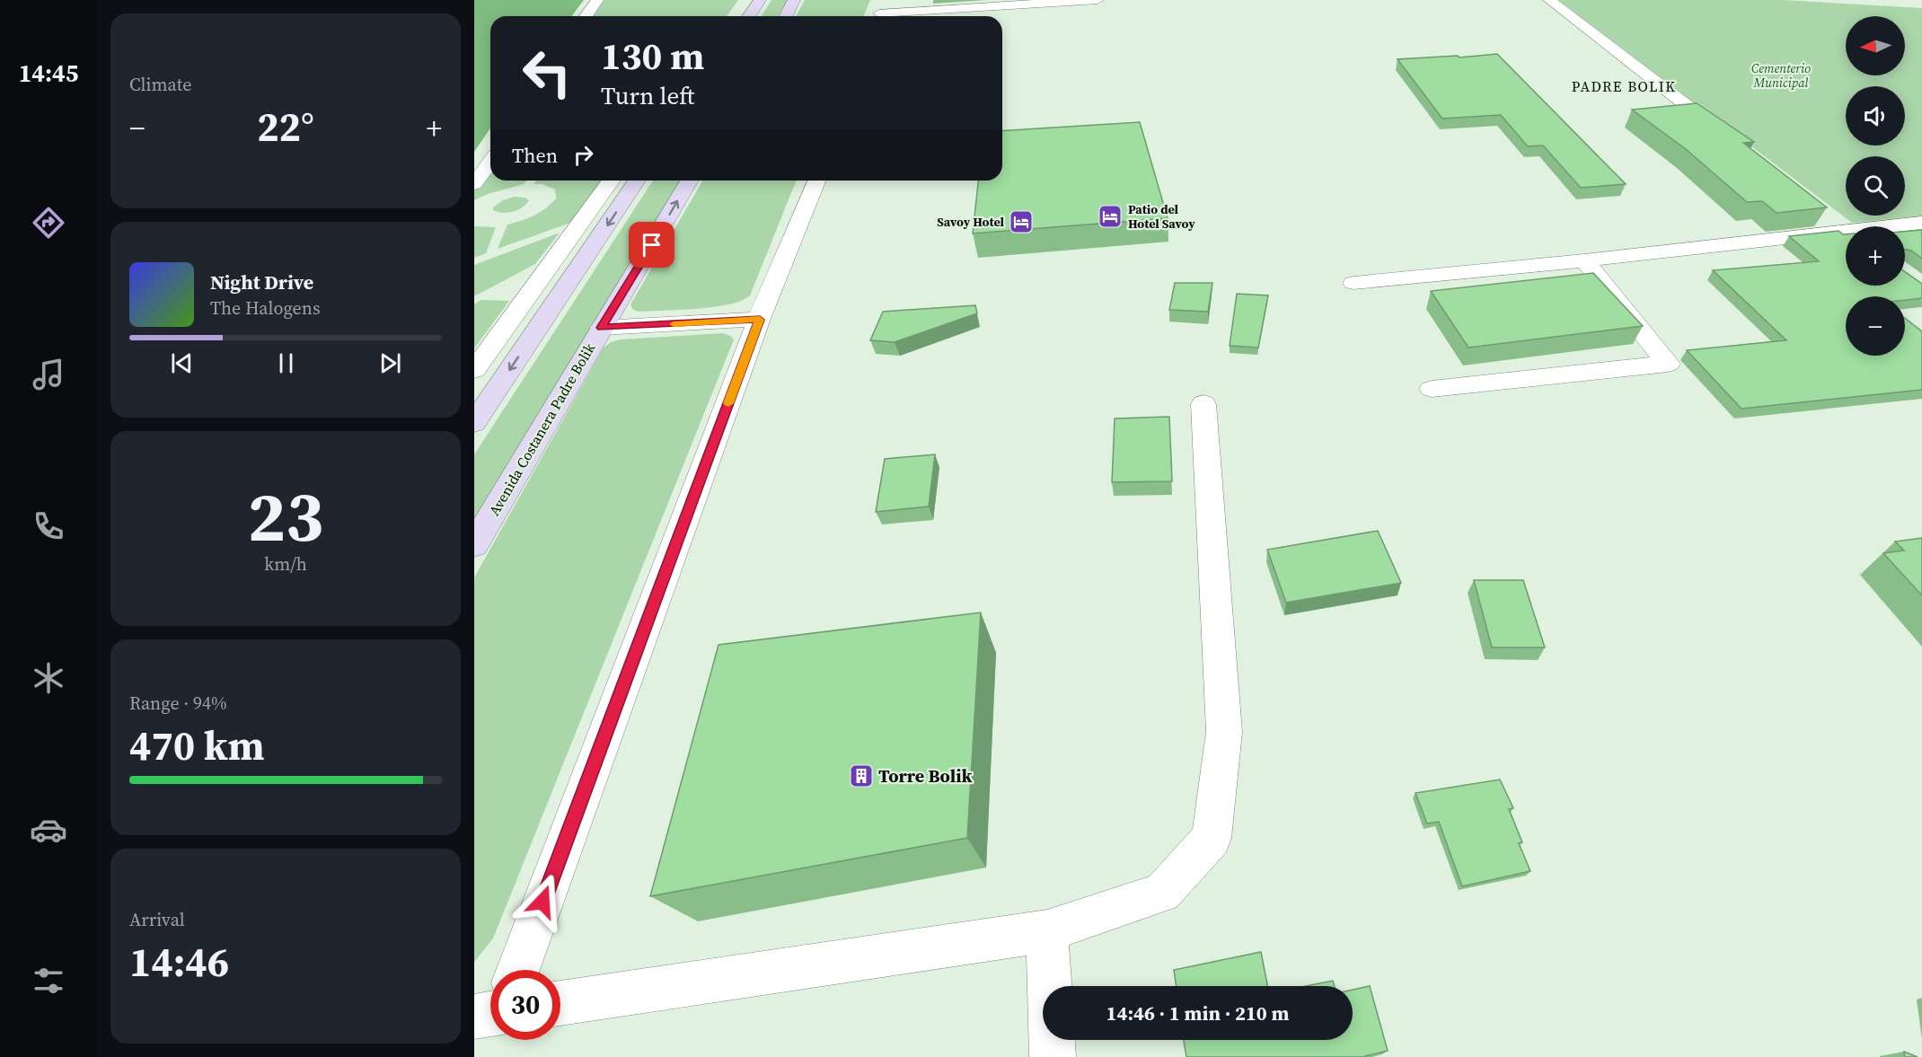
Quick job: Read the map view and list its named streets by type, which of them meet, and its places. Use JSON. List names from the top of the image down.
{
  "streets": {
    "main road": ["Avenida Costanera Padre Bolik"]
  },
  "districts": ["PADRE BOLIK"],
  "parks": ["Cementerio Municipal"],
  "places": {
    "hotel": ["Patio del Hotel Savoy", "Savoy Hotel"],
    "building": ["Torre Bolik"]
  },
  "north": "left",
  "page": {
    "tabs": "14:45",
    "tile": [
      "Climate",
      ["23", "km/h"],
      ["Range · 94%", "470 km"],
      ["Arrival", "14:46"]
    ],
    "map_buttons": ["+", "−"],
    "turn": ["130 m", "Turn left"],
    "heat": ["−", "22°", "+"],
    "then": "Then",
    "song": ["Night Drive", "The Halogens"],
    "limit": "30",
    "trip": "14:46 · 1 min · 210 m"
  }
}
